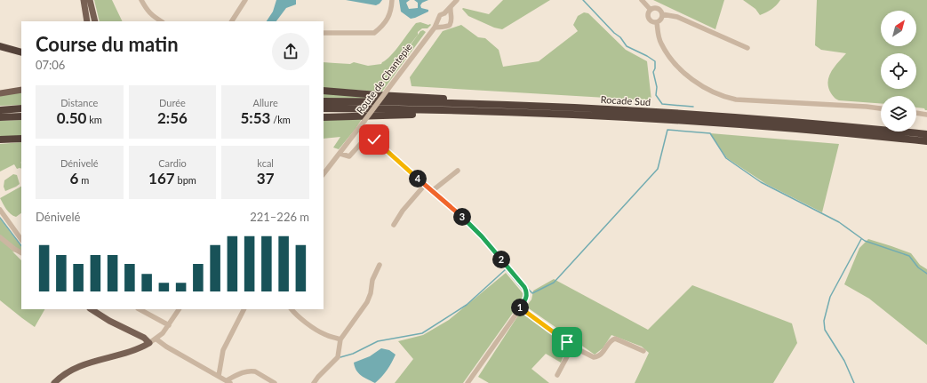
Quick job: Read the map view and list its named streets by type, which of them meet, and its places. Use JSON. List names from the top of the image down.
{
  "streets": {
    "highway": ["Rocade Sud"],
    "street": ["Route de Chantepie"]
  },
  "north": "top right",
  "page": {
    "heading": ["Course du matin", "07:06"],
    "stats": [
      ["Distance", "0.50 km"],
      ["Durée", "2:56"],
      ["Allure", "5:53 /km"],
      ["Dénivelé", "6 m"],
      ["Cardio", "167 bpm"],
      ["kcal", "37"]
    ],
    "pins": [
      "4",
      "3",
      "2",
      "1"
    ],
    "chart": ["Dénivelé", "221–226 m"]
  }
}
